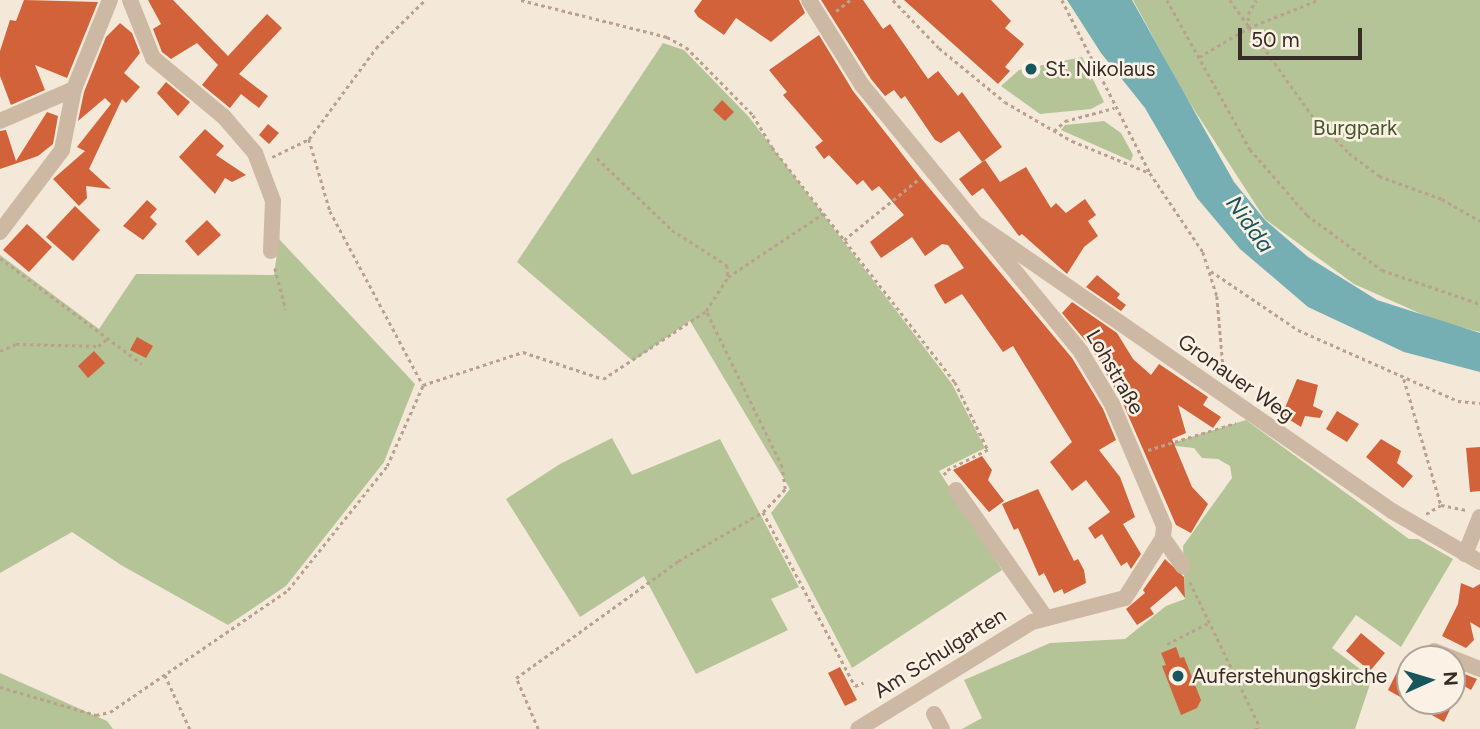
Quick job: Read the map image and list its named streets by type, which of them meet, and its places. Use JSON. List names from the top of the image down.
{
  "streets": {
    "street": ["Lohstraße", "Gronauer Weg", "Am Schulgarten"]
  },
  "crossings": [
    ["Lohstraße", "Gronauer Weg"]
  ],
  "water": ["Nidda"],
  "parks": ["Burgpark"],
  "places": ["St. Nikolaus", "Auferstehungskirche"],
  "scale_bar": "50 m",
  "north": "right"
}
